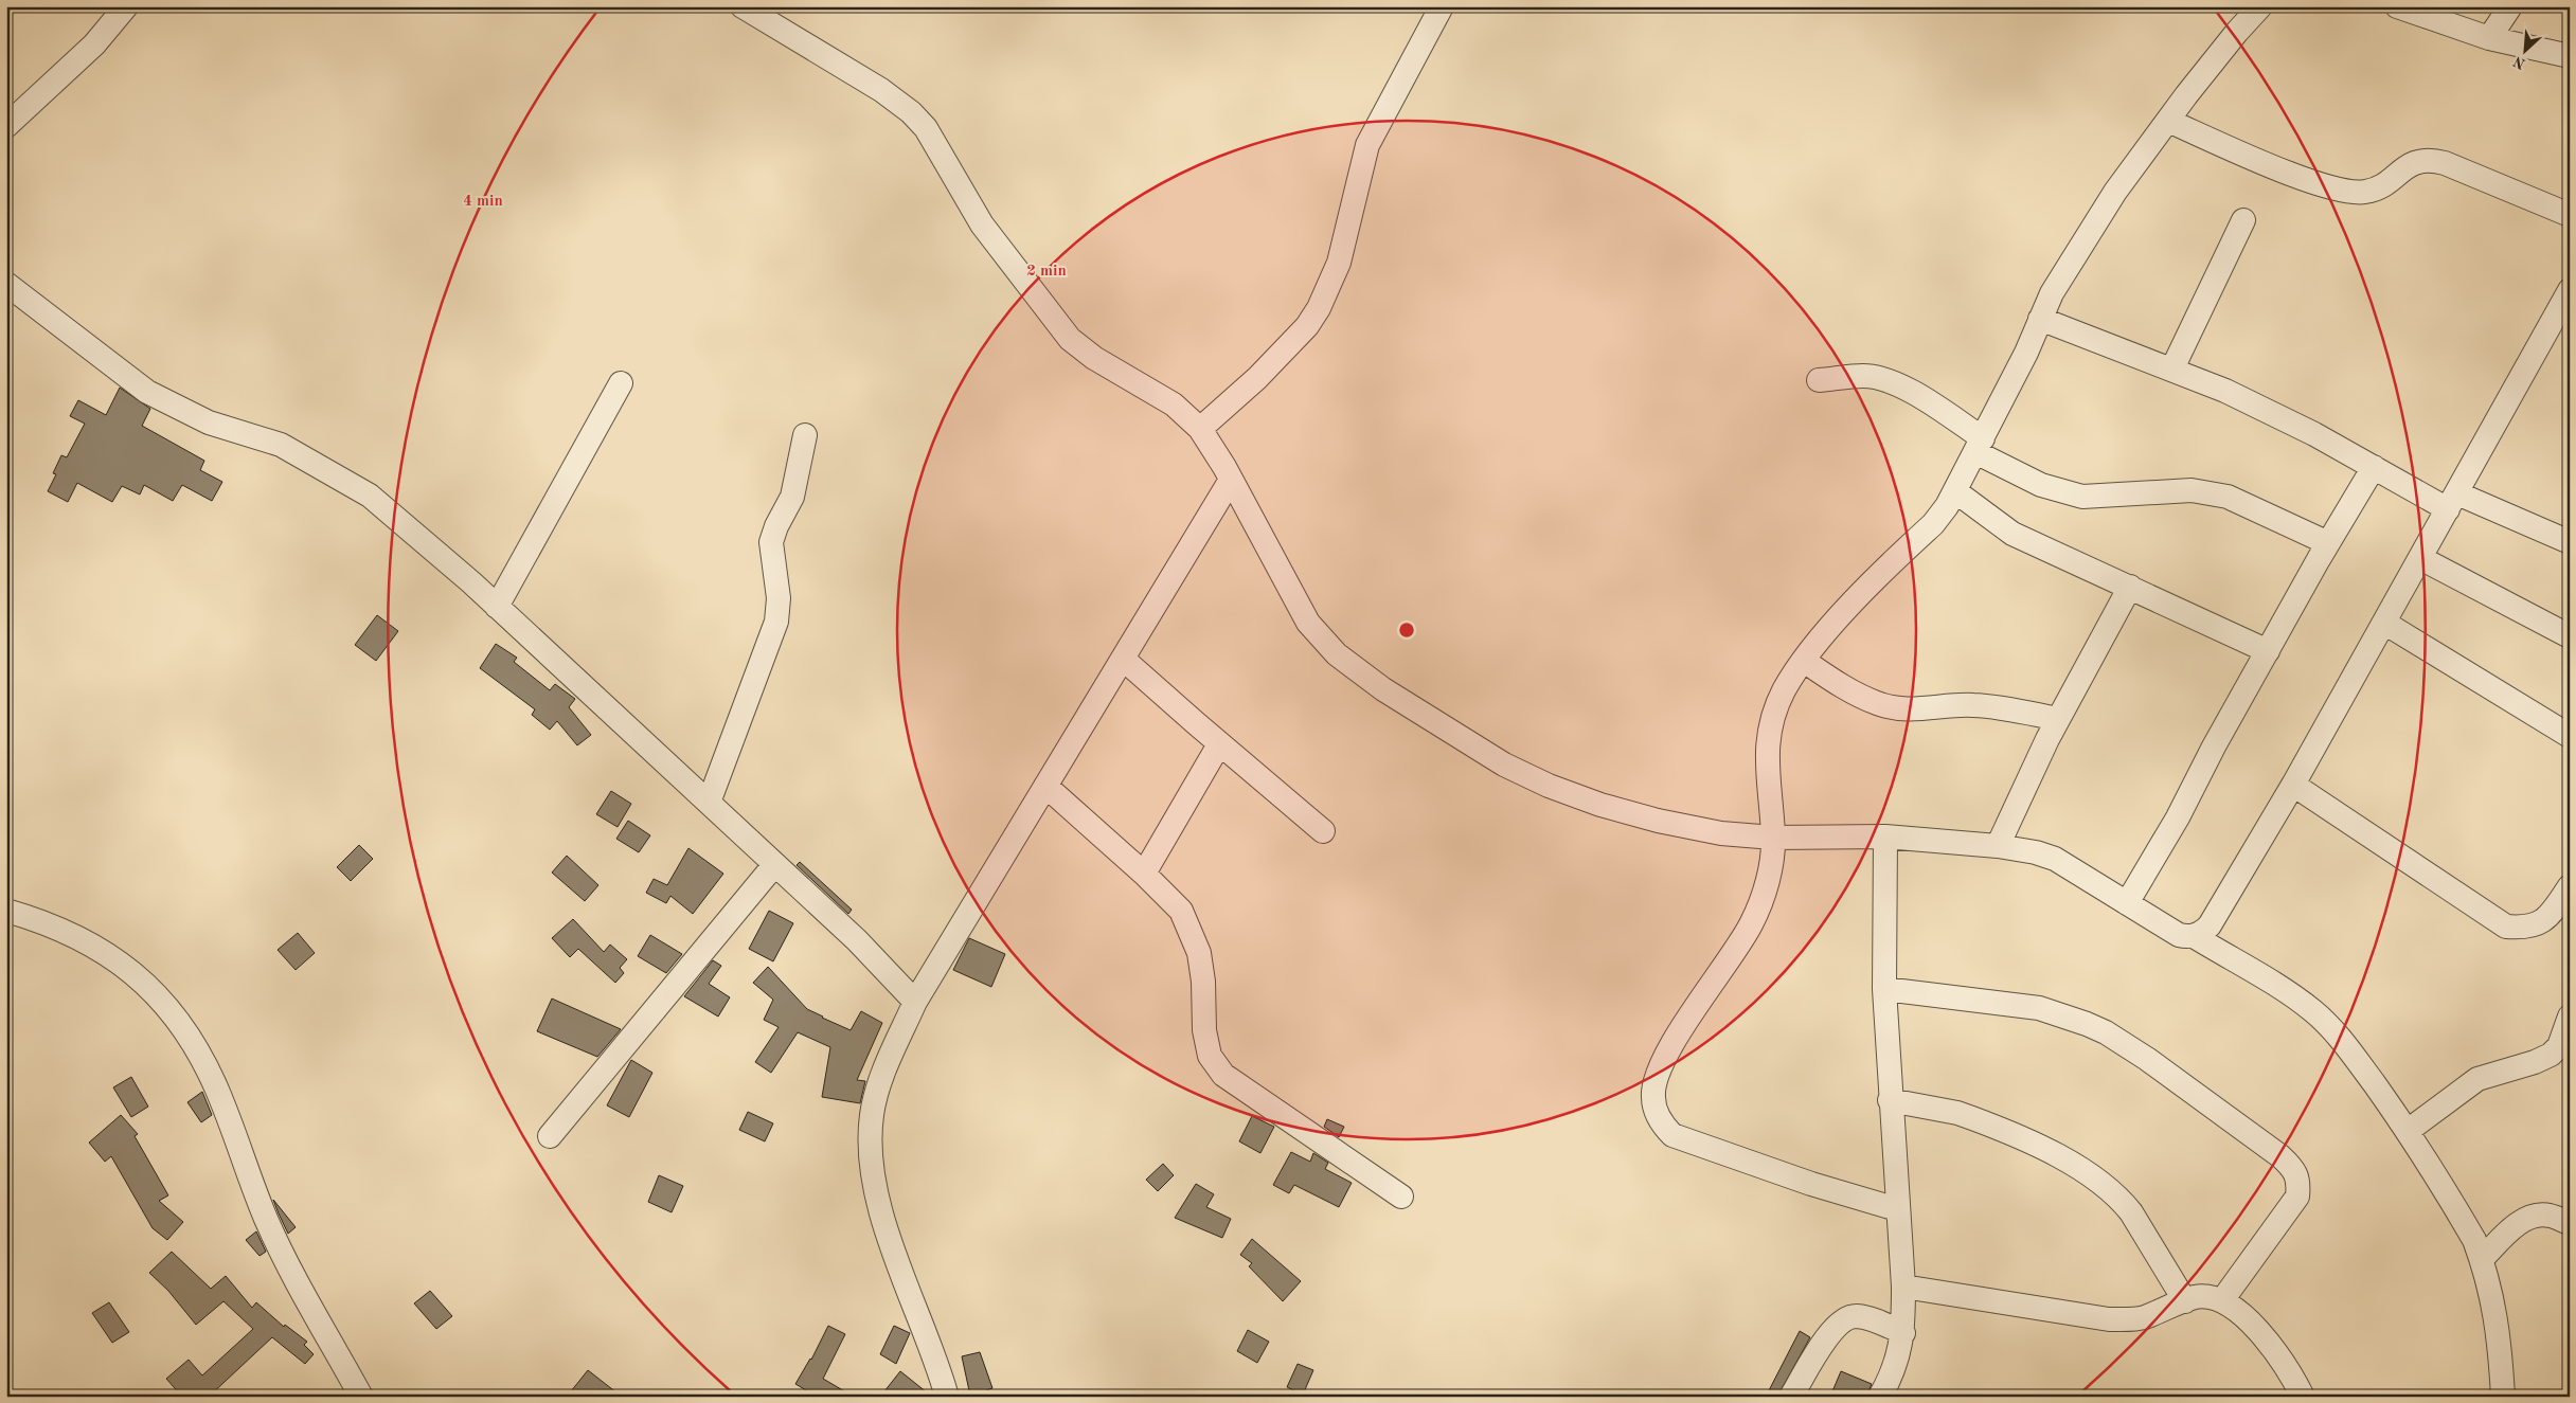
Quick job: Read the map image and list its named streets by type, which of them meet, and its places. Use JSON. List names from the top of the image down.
{
  "north": "bottom left",
  "rings": ["4 min", "2 min"]
}
